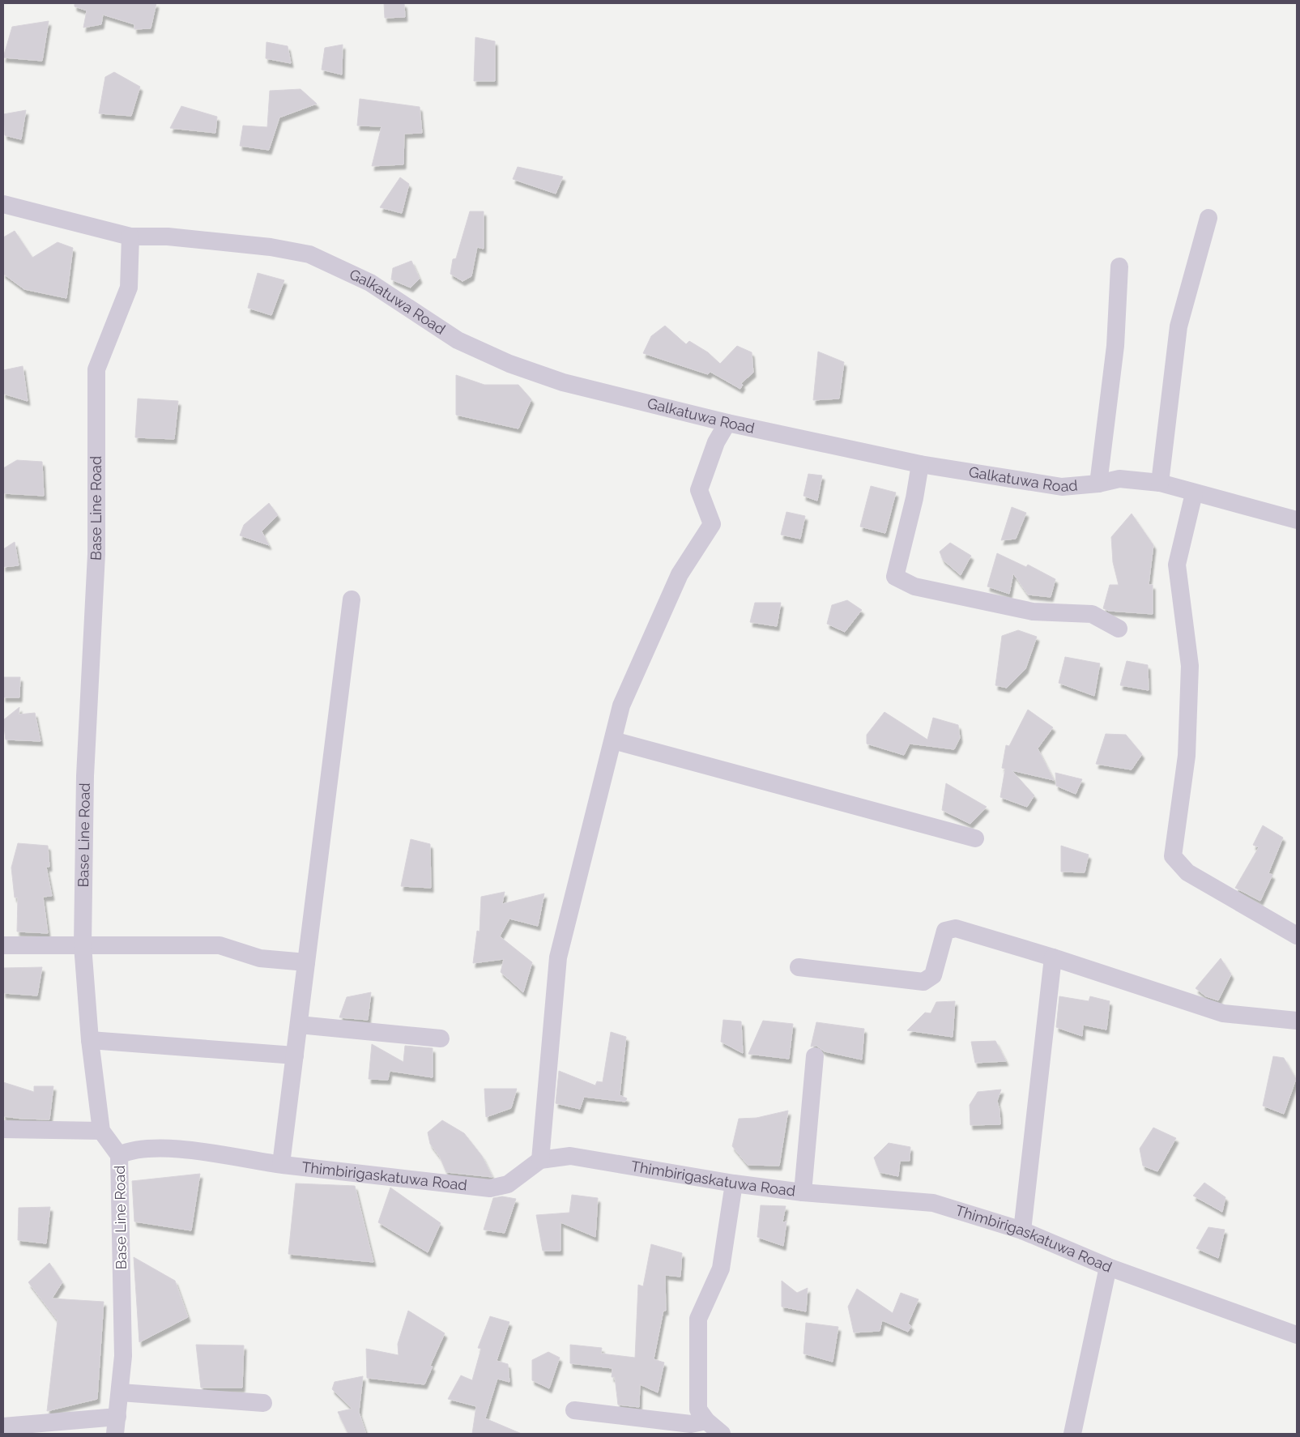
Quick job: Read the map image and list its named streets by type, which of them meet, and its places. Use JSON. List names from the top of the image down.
{
  "streets": {
    "street": ["Galkatuwa Road", "Base Line Road", "Thimbirigaskatuwa Road"]
  },
  "crossings": [
    ["Galkatuwa Road", "Base Line Road"],
    ["Base Line Road", "Thimbirigaskatuwa Road"]
  ]
}
